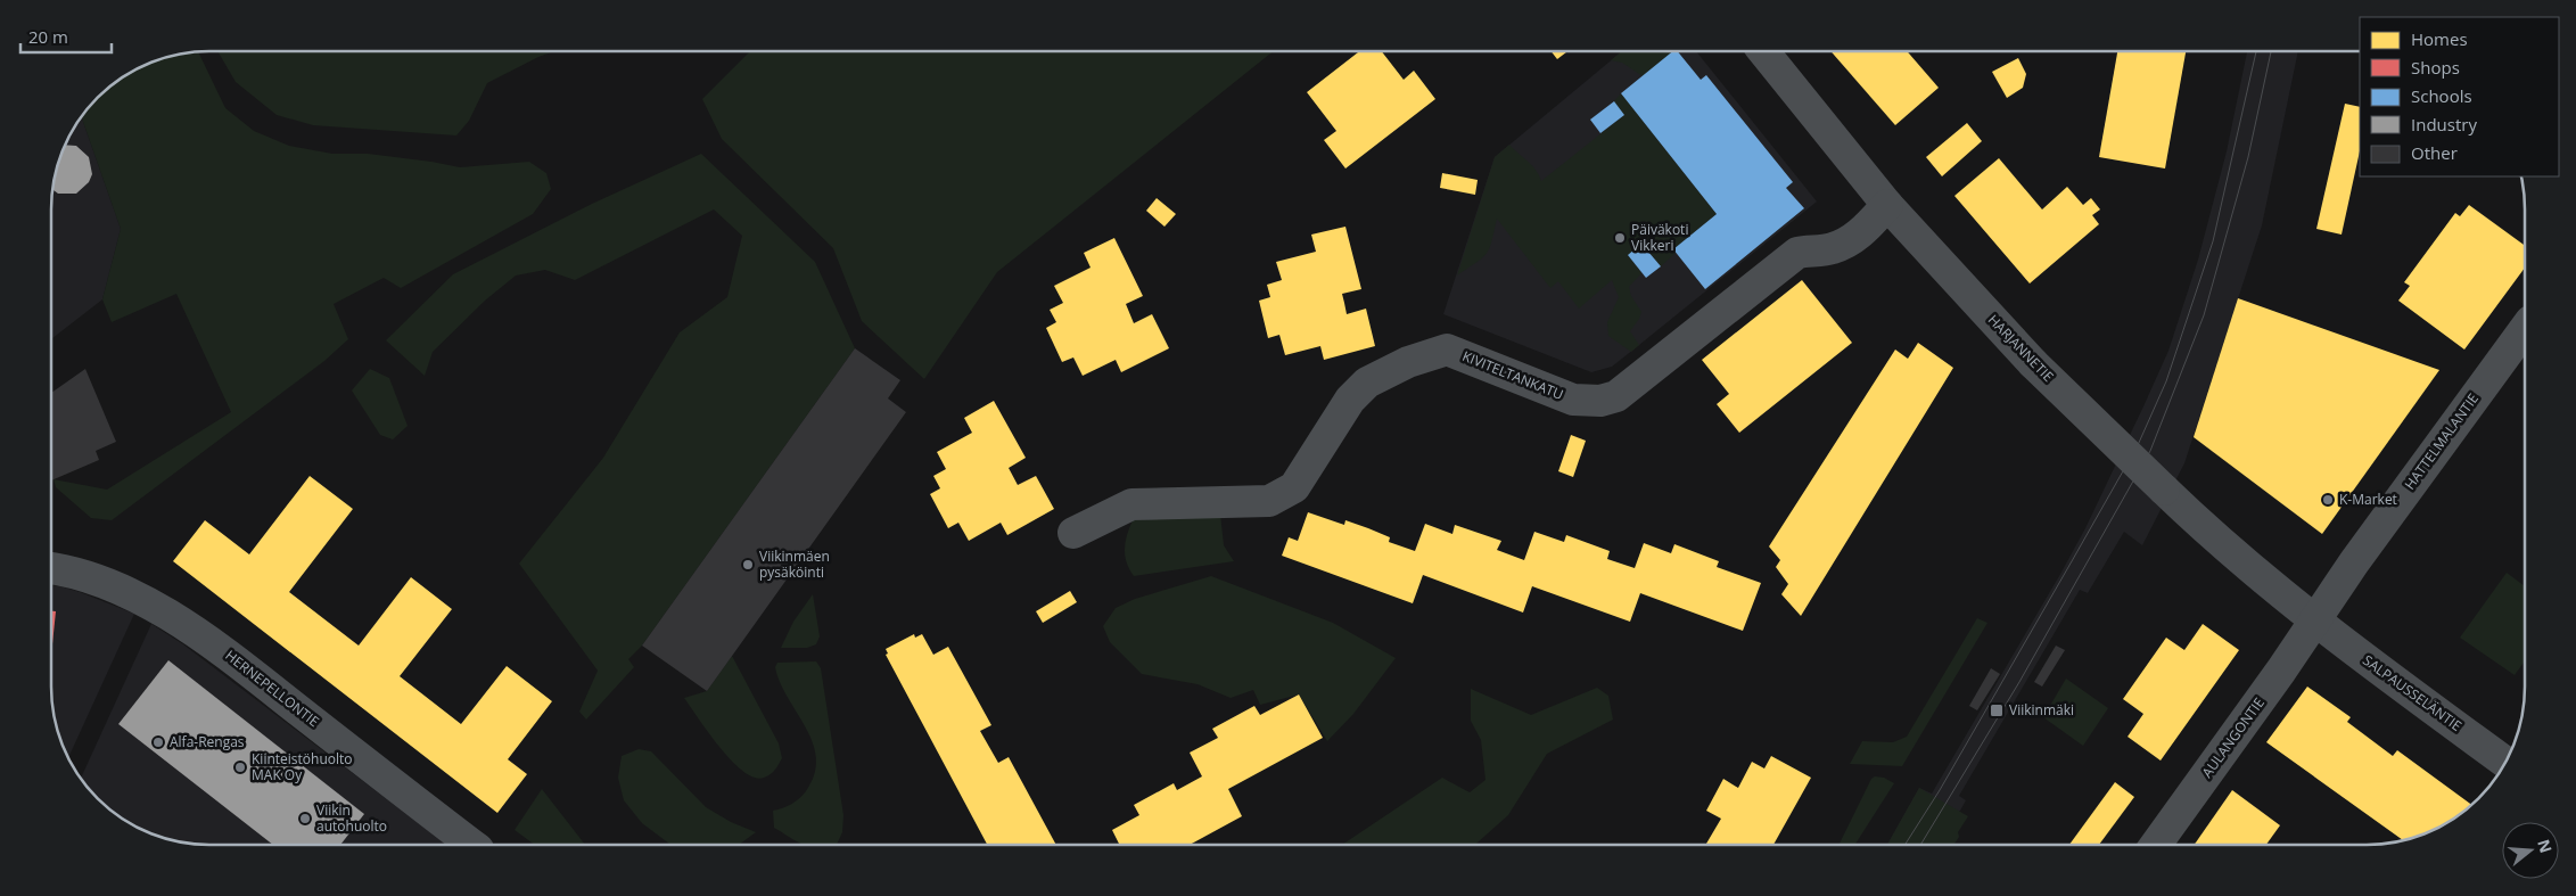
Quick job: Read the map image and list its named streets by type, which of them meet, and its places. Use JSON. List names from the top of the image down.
{
  "streets": {
    "street": [
      "HARJANNETIE",
      "KIVITELTANKATU",
      "HATTELMALANTIE",
      "HERNEPELLONTIE",
      "SALPAUSSELÄNTIE",
      "AULANGONTIE"
    ]
  },
  "crossings": [
    ["HARJANNETIE", "KIVITELTANKATU"],
    ["HARJANNETIE", "HATTELMALANTIE"],
    ["HARJANNETIE", "SALPAUSSELÄNTIE"],
    ["HARJANNETIE", "AULANGONTIE"],
    ["HATTELMALANTIE", "SALPAUSSELÄNTIE"],
    ["HATTELMALANTIE", "AULANGONTIE"],
    ["SALPAUSSELÄNTIE", "AULANGONTIE"]
  ],
  "places": {
    "other": [
      "Päiväkoti Vikkeri",
      "K-Market",
      "Viikinmäen pysäköinti",
      "Alfa-Rengas",
      "Kiinteistöhuolto MAK Oy",
      "Viikin autohuolto"
    ],
    "transit": ["Viikinmäki"]
  },
  "legend": [
    "Homes",
    "Shops",
    "Schools",
    "Industry",
    "Other"
  ],
  "scale_bar": "20 m",
  "north": "right"
}
